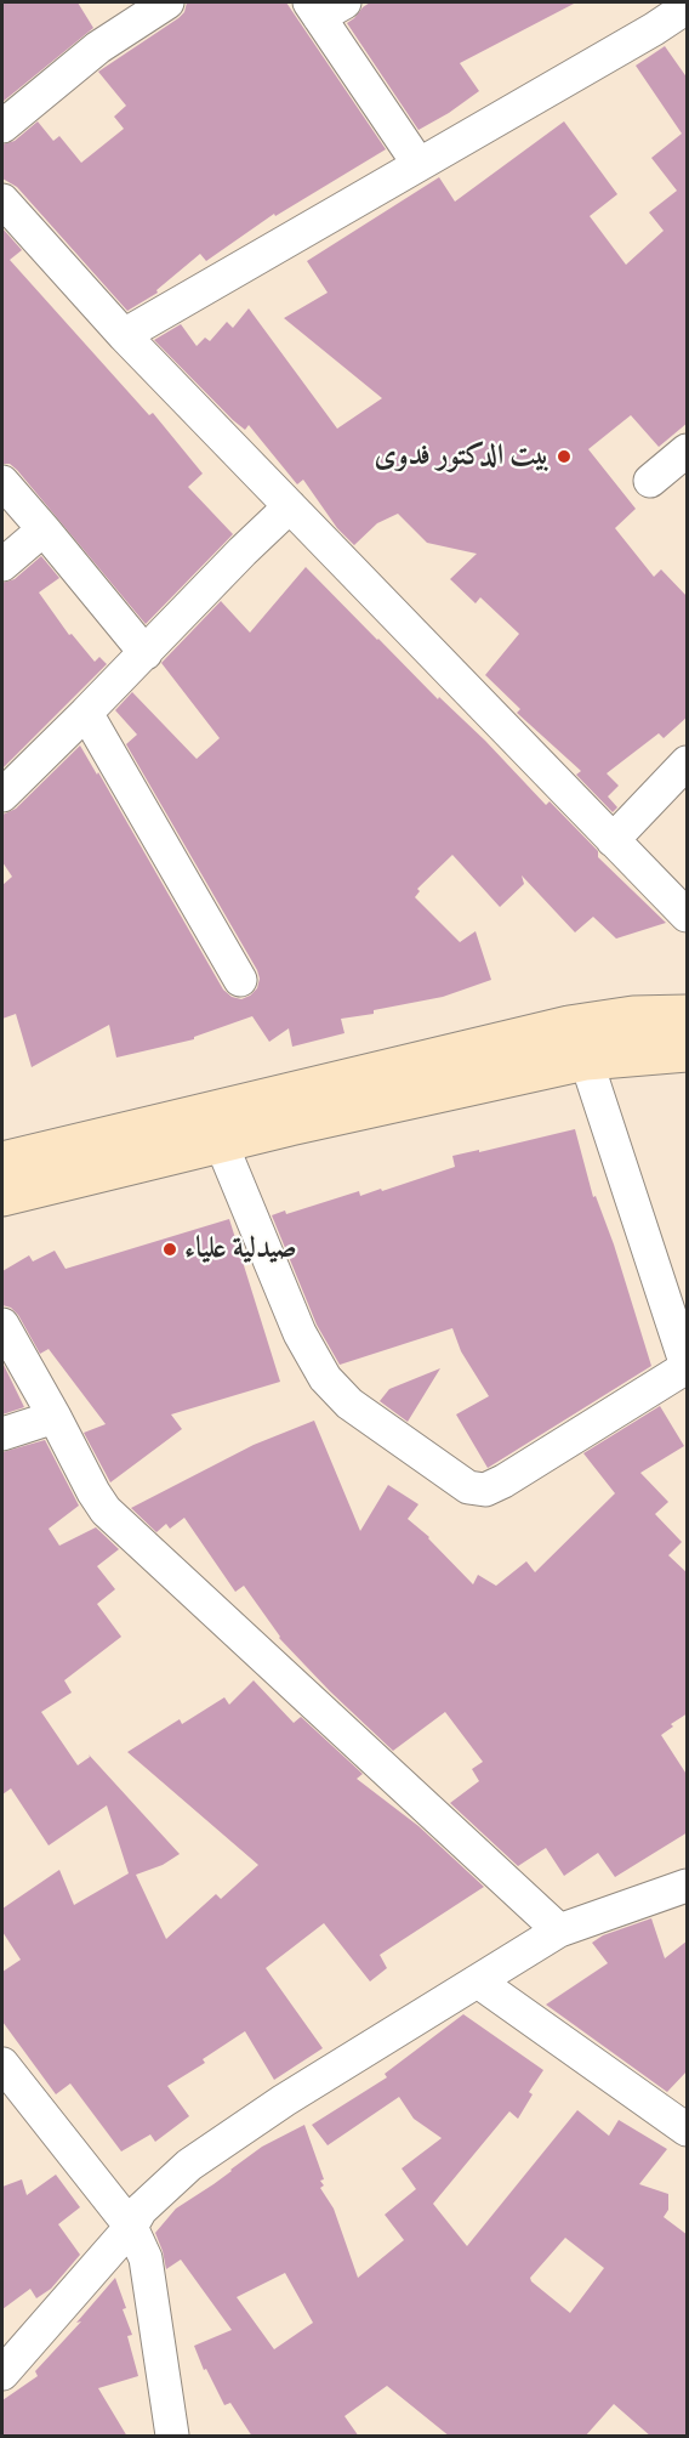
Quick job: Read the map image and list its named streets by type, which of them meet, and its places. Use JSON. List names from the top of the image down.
{
  "places": ["بيت الدكتور فدوى", "صيدلية علياء"]
}
